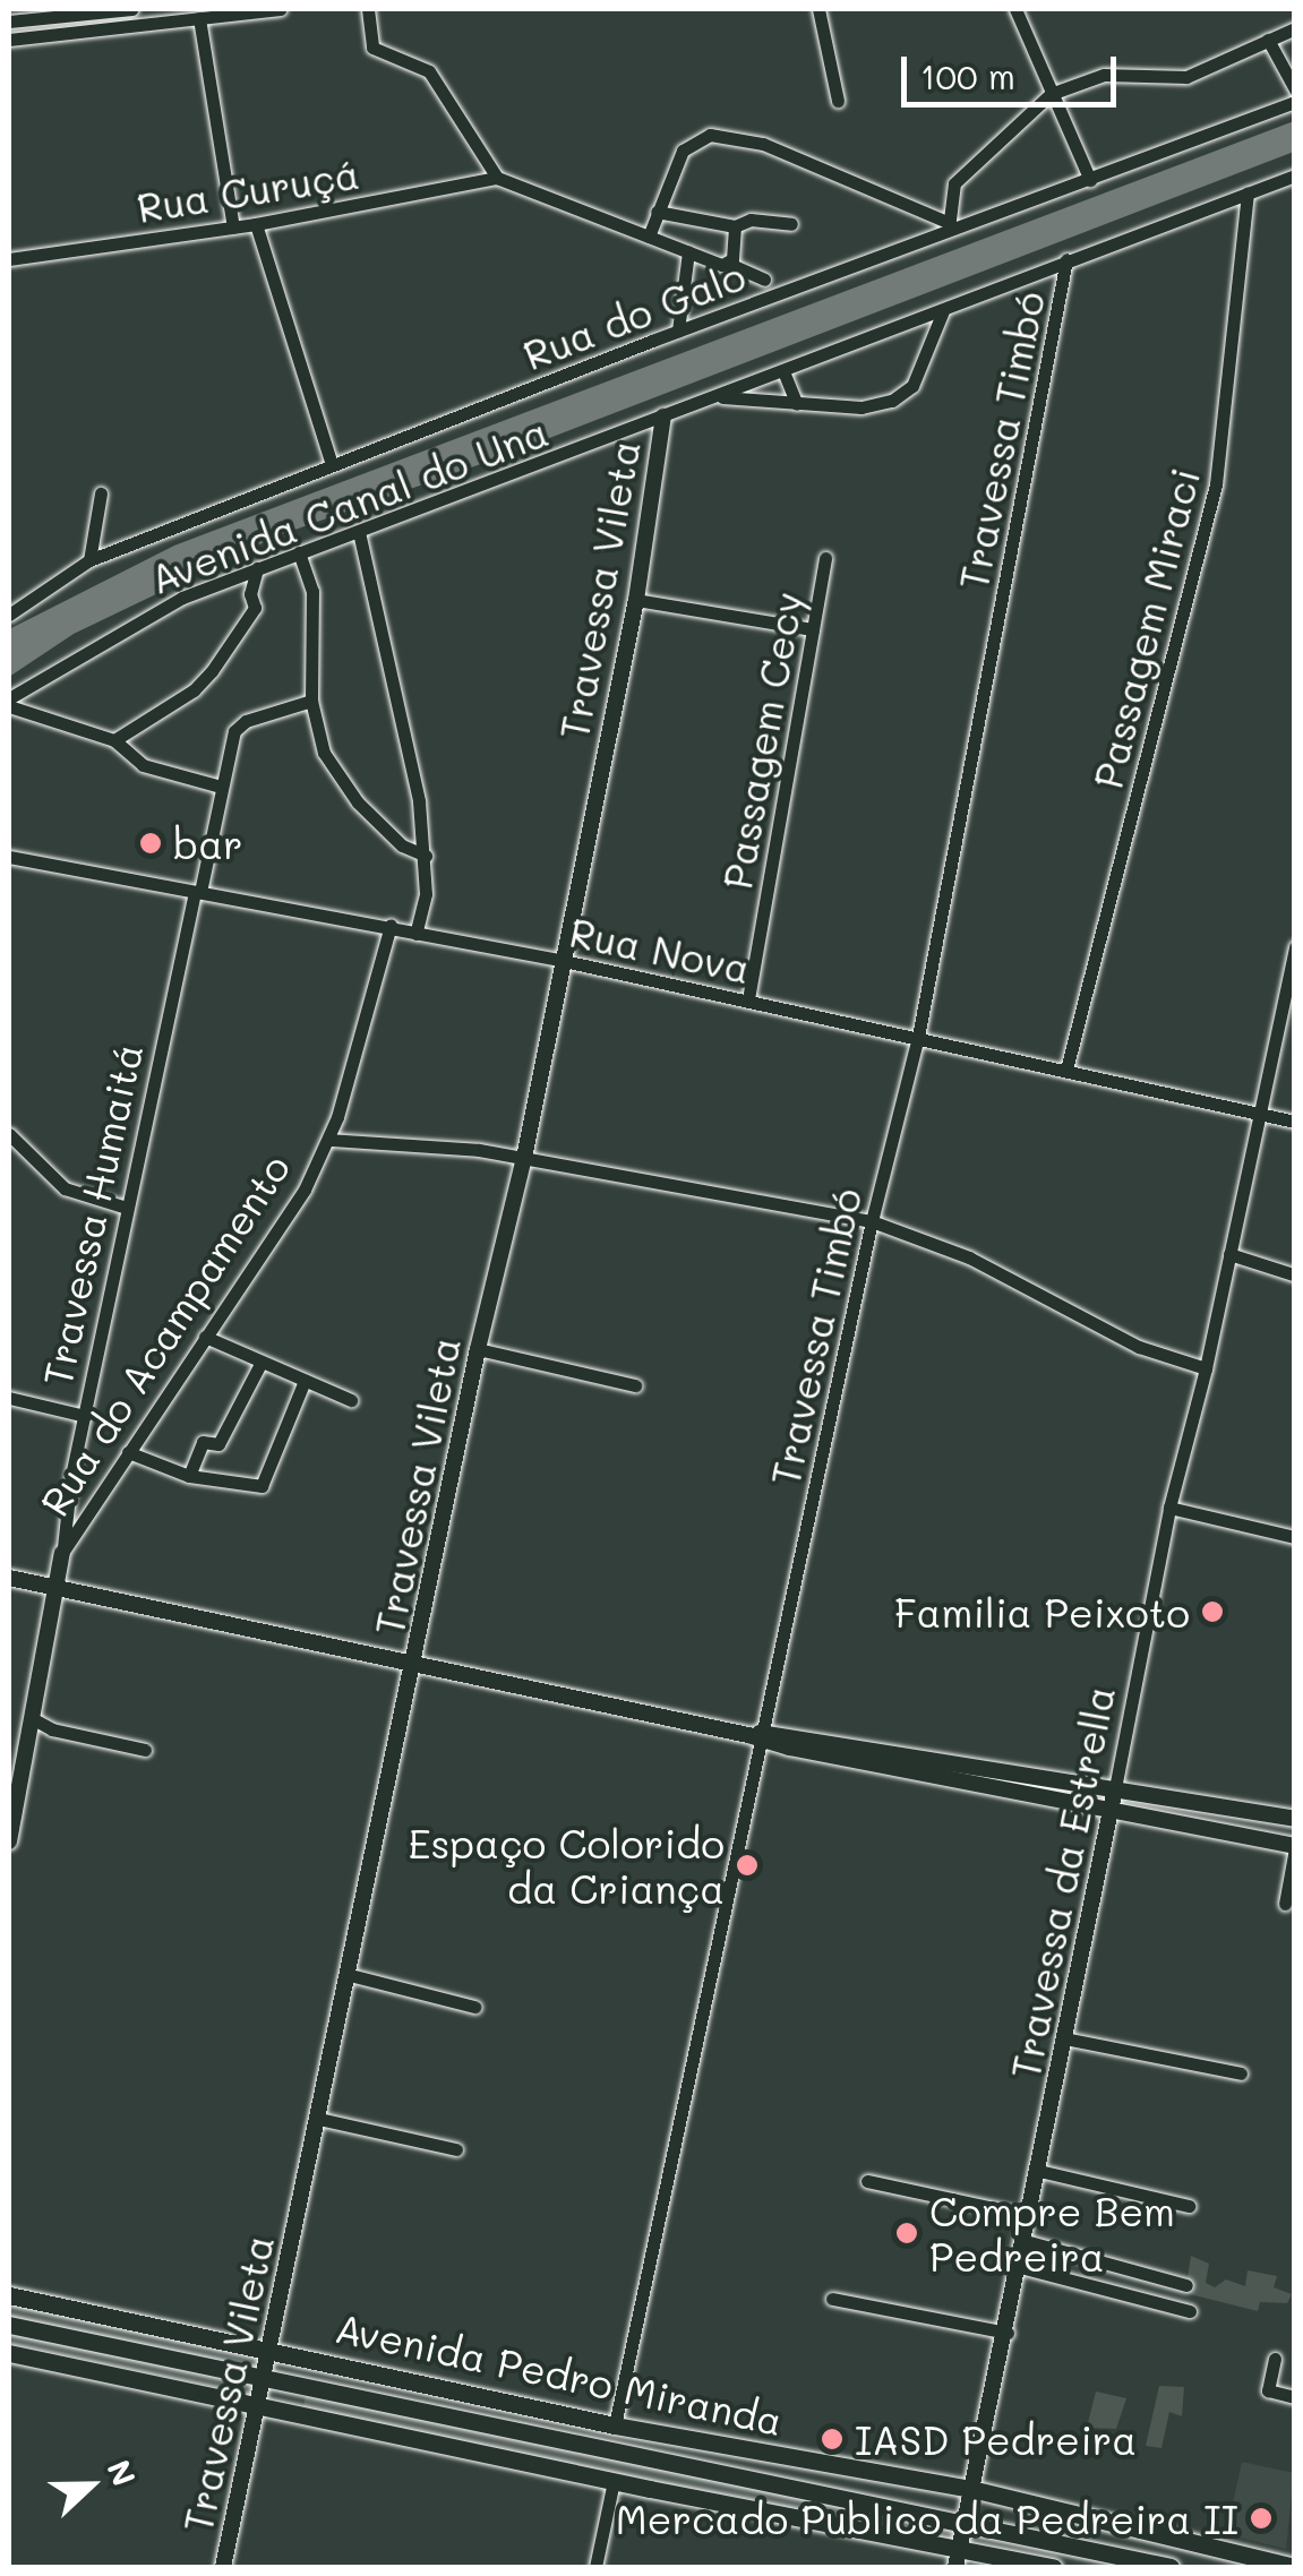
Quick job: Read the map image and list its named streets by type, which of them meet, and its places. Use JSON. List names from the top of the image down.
{
  "streets": {
    "main road": ["Avenida Pedro Miranda"],
    "street": [
      "Rua Curuçá",
      "Rua do Galo",
      "Travessa Timbó",
      "Avenida Canal do Una",
      "Travessa Vileta",
      "Passagem Miraci",
      "Passagem Cecy",
      "Rua Nova",
      "Travessa Humaitá",
      "Rua do Acampamento",
      "Travessa da Estrella"
    ]
  },
  "crossings": [
    ["Travessa Timbó", "Avenida Canal do Una"],
    ["Travessa Timbó", "Rua Nova"],
    ["Travessa Timbó", "Avenida Pedro Miranda"],
    ["Avenida Canal do Una", "Travessa Vileta"],
    ["Avenida Canal do Una", "Passagem Miraci"],
    ["Travessa Vileta", "Rua Nova"],
    ["Travessa Vileta", "Avenida Pedro Miranda"],
    ["Passagem Miraci", "Rua Nova"],
    ["Passagem Cecy", "Rua Nova"],
    ["Rua Nova", "Travessa Humaitá"],
    ["Rua Nova", "Rua do Acampamento"],
    ["Rua Nova", "Travessa da Estrella"],
    ["Travessa Humaitá", "Rua do Acampamento"],
    ["Travessa da Estrella", "Avenida Pedro Miranda"]
  ],
  "places": [
    "bar",
    "Familia Peixoto",
    "Espaço Colorido da Criança",
    "Compre Bem Pedreira",
    "IASD Pedreira",
    "Mercado Publico da Pedreira II"
  ],
  "scale_bar": "100 m",
  "north": "right"
}
